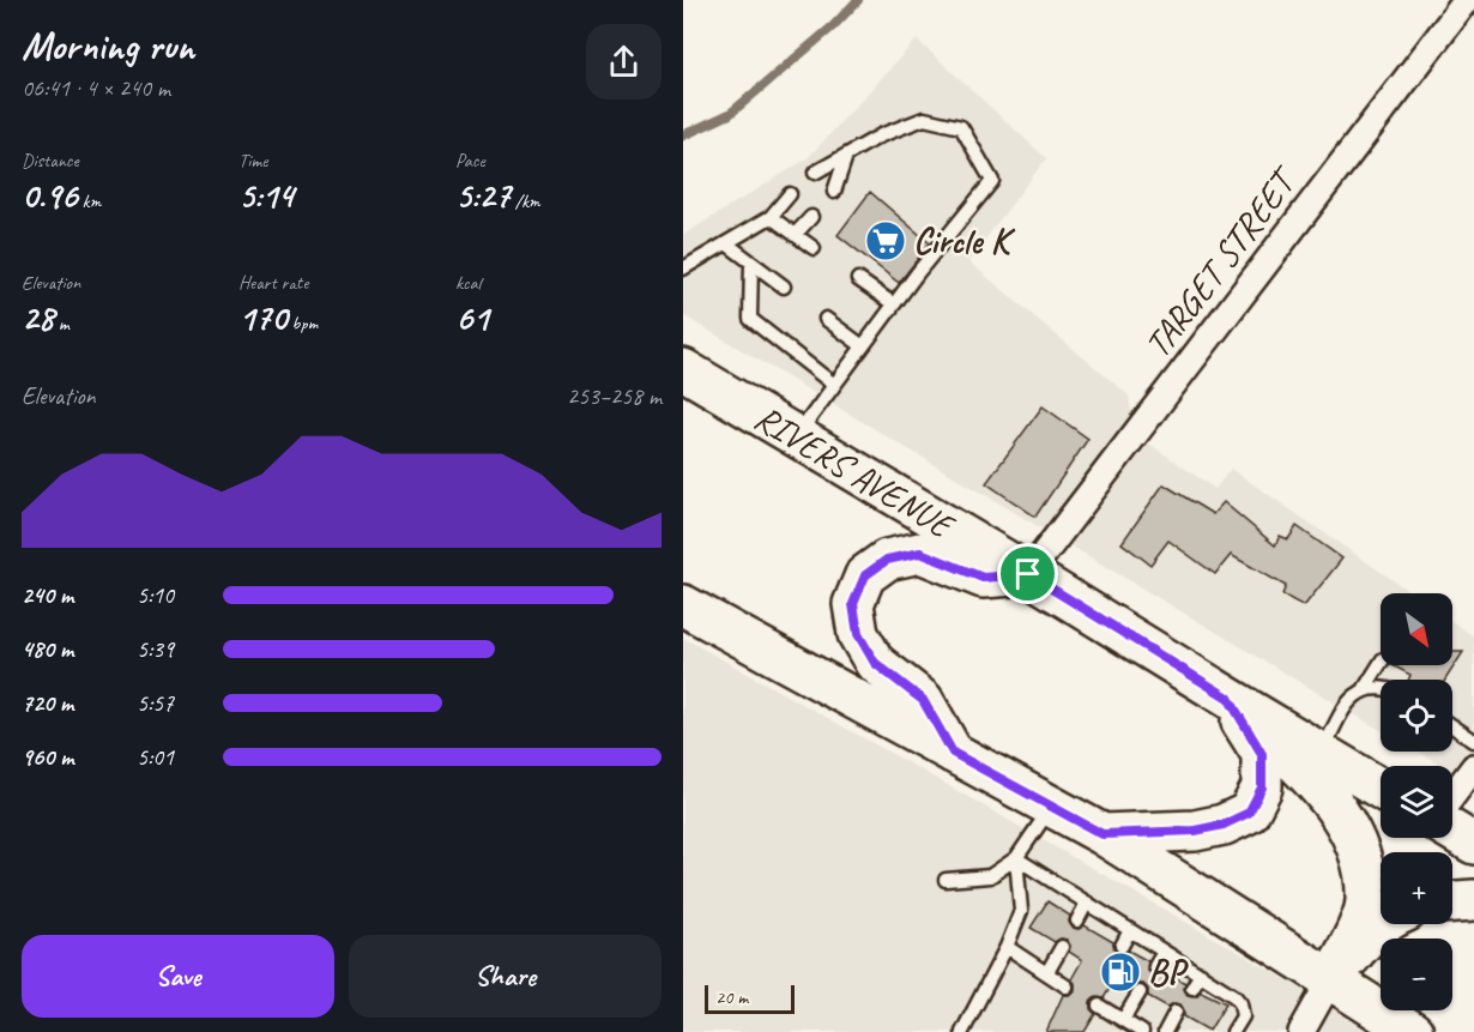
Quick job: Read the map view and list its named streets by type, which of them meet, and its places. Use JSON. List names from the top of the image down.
{
  "streets": {
    "main road": ["RIVERS AVENUE"],
    "street": ["TARGET STREET"]
  },
  "crossings": [
    ["TARGET STREET", "RIVERS AVENUE"]
  ],
  "places": {
    "supermarket": ["Circle K"],
    "fuel station": ["BP"]
  },
  "scale_bar": "20 m",
  "north": "bottom right",
  "page": {
    "heading": ["Morning run", "06:41 · 4 × 240 m"],
    "stats": [
      ["Distance", "0.96 km"],
      ["Time", "5:14"],
      ["Pace", "5:27 /km"],
      ["Elevation", "28 m"],
      ["Heart rate", "170 bpm"],
      ["kcal", "61"]
    ],
    "chart": ["Elevation", "253–258 m"],
    "list": [
      {
        "name": "240 m",
        "note": "5:10"
      },
      {
        "name": "480 m",
        "note": "5:39"
      },
      {
        "name": "720 m",
        "note": "5:57"
      },
      {
        "name": "960 m",
        "note": "5:01"
      }
    ],
    "map_buttons": ["+", "−"],
    "buttons": ["Save", "Share"],
    "scale": "20 m"
  }
}
